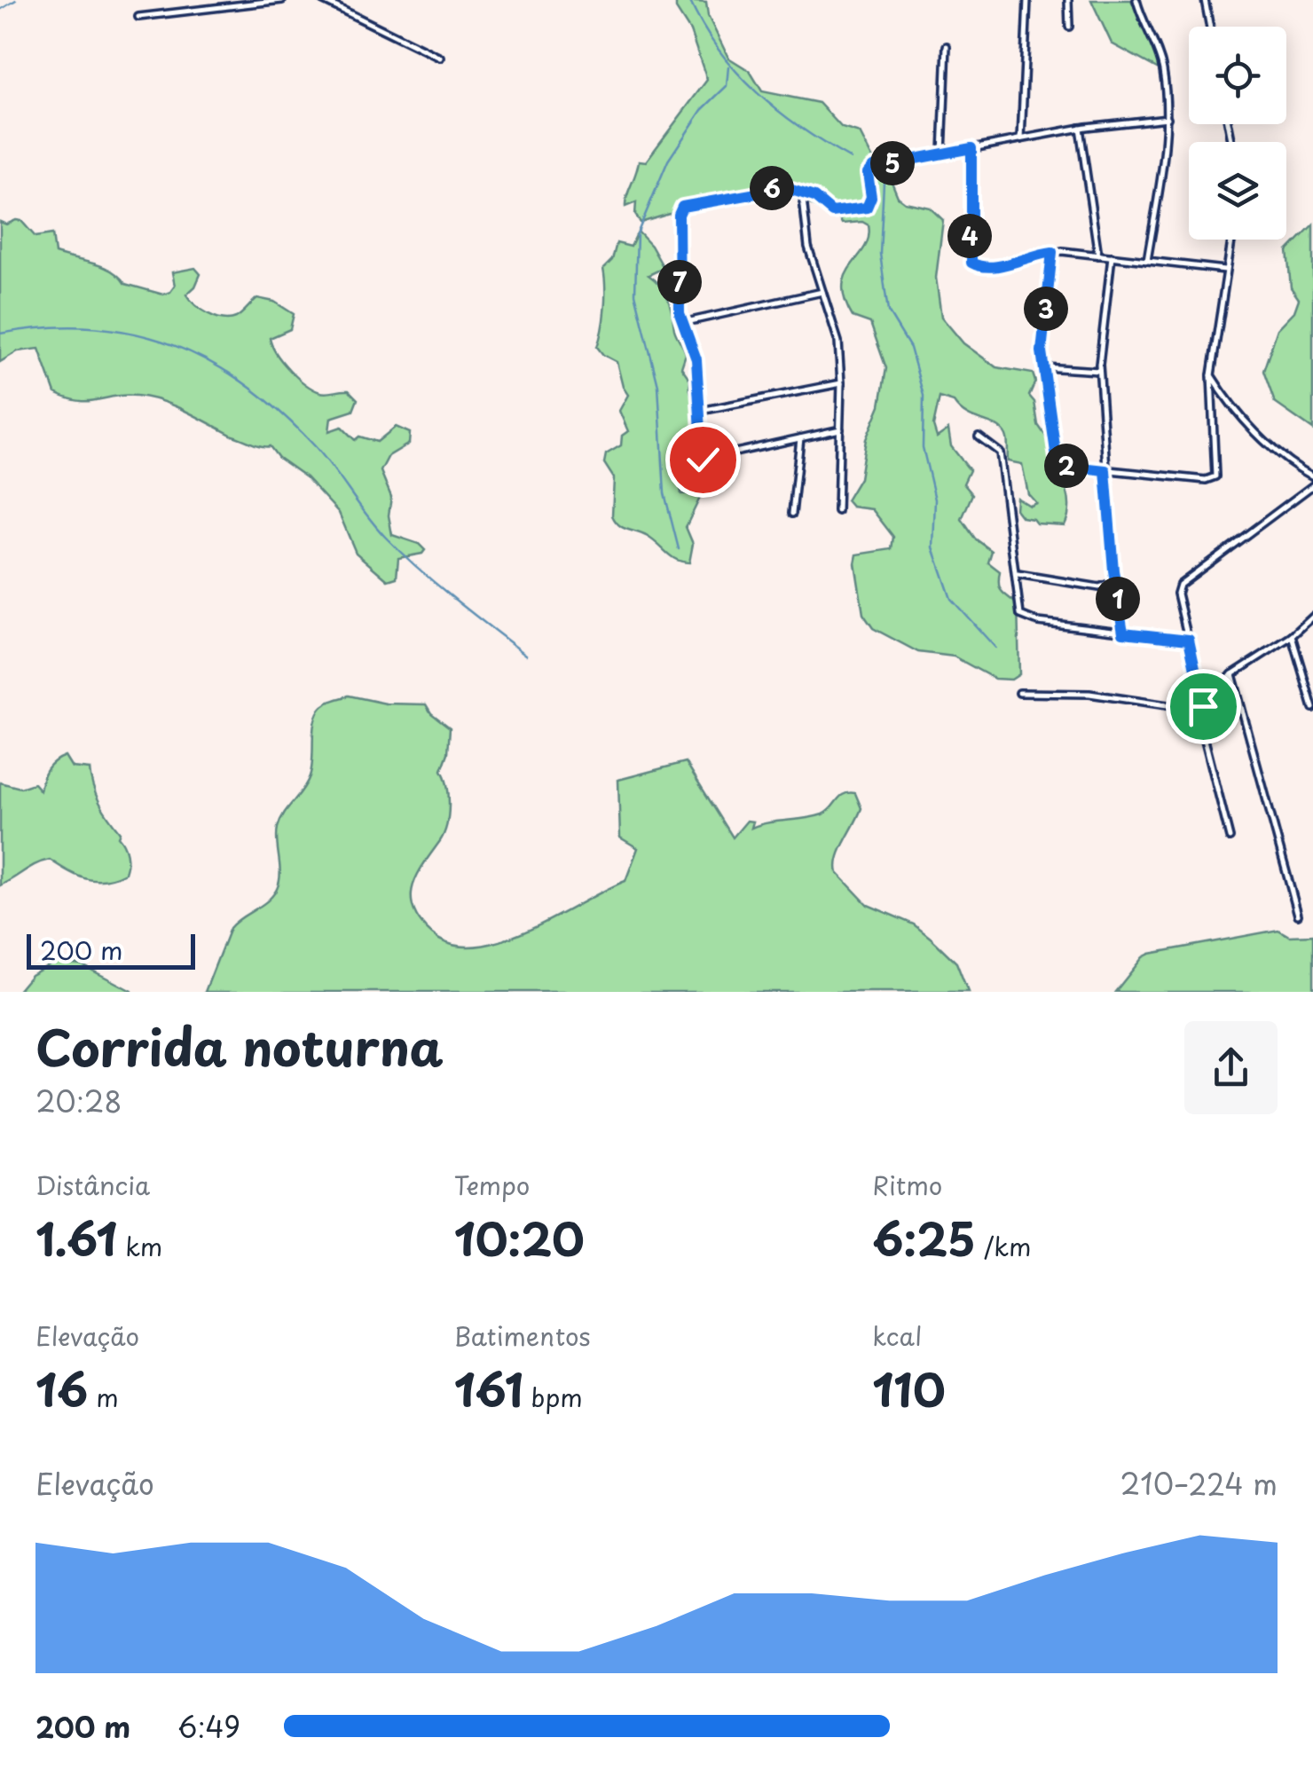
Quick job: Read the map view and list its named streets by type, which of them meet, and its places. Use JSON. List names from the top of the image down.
{
  "scale_bar": "200 m",
  "page": {
    "pins": [
      "5",
      "6",
      "4",
      "7",
      "3",
      "2",
      "1"
    ],
    "scale": "200 m",
    "heading": ["Corrida noturna", "20:28"],
    "stats": [
      ["Distância", "1.61 km"],
      ["Tempo", "10:20"],
      ["Ritmo", "6:25 /km"],
      ["Elevação", "16 m"],
      ["Batimentos", "161 bpm"],
      ["kcal", "110"]
    ],
    "chart": ["Elevação", "210–224 m"],
    "list": [
      {
        "name": "200 m",
        "note": "6:49"
      }
    ]
  }
}
